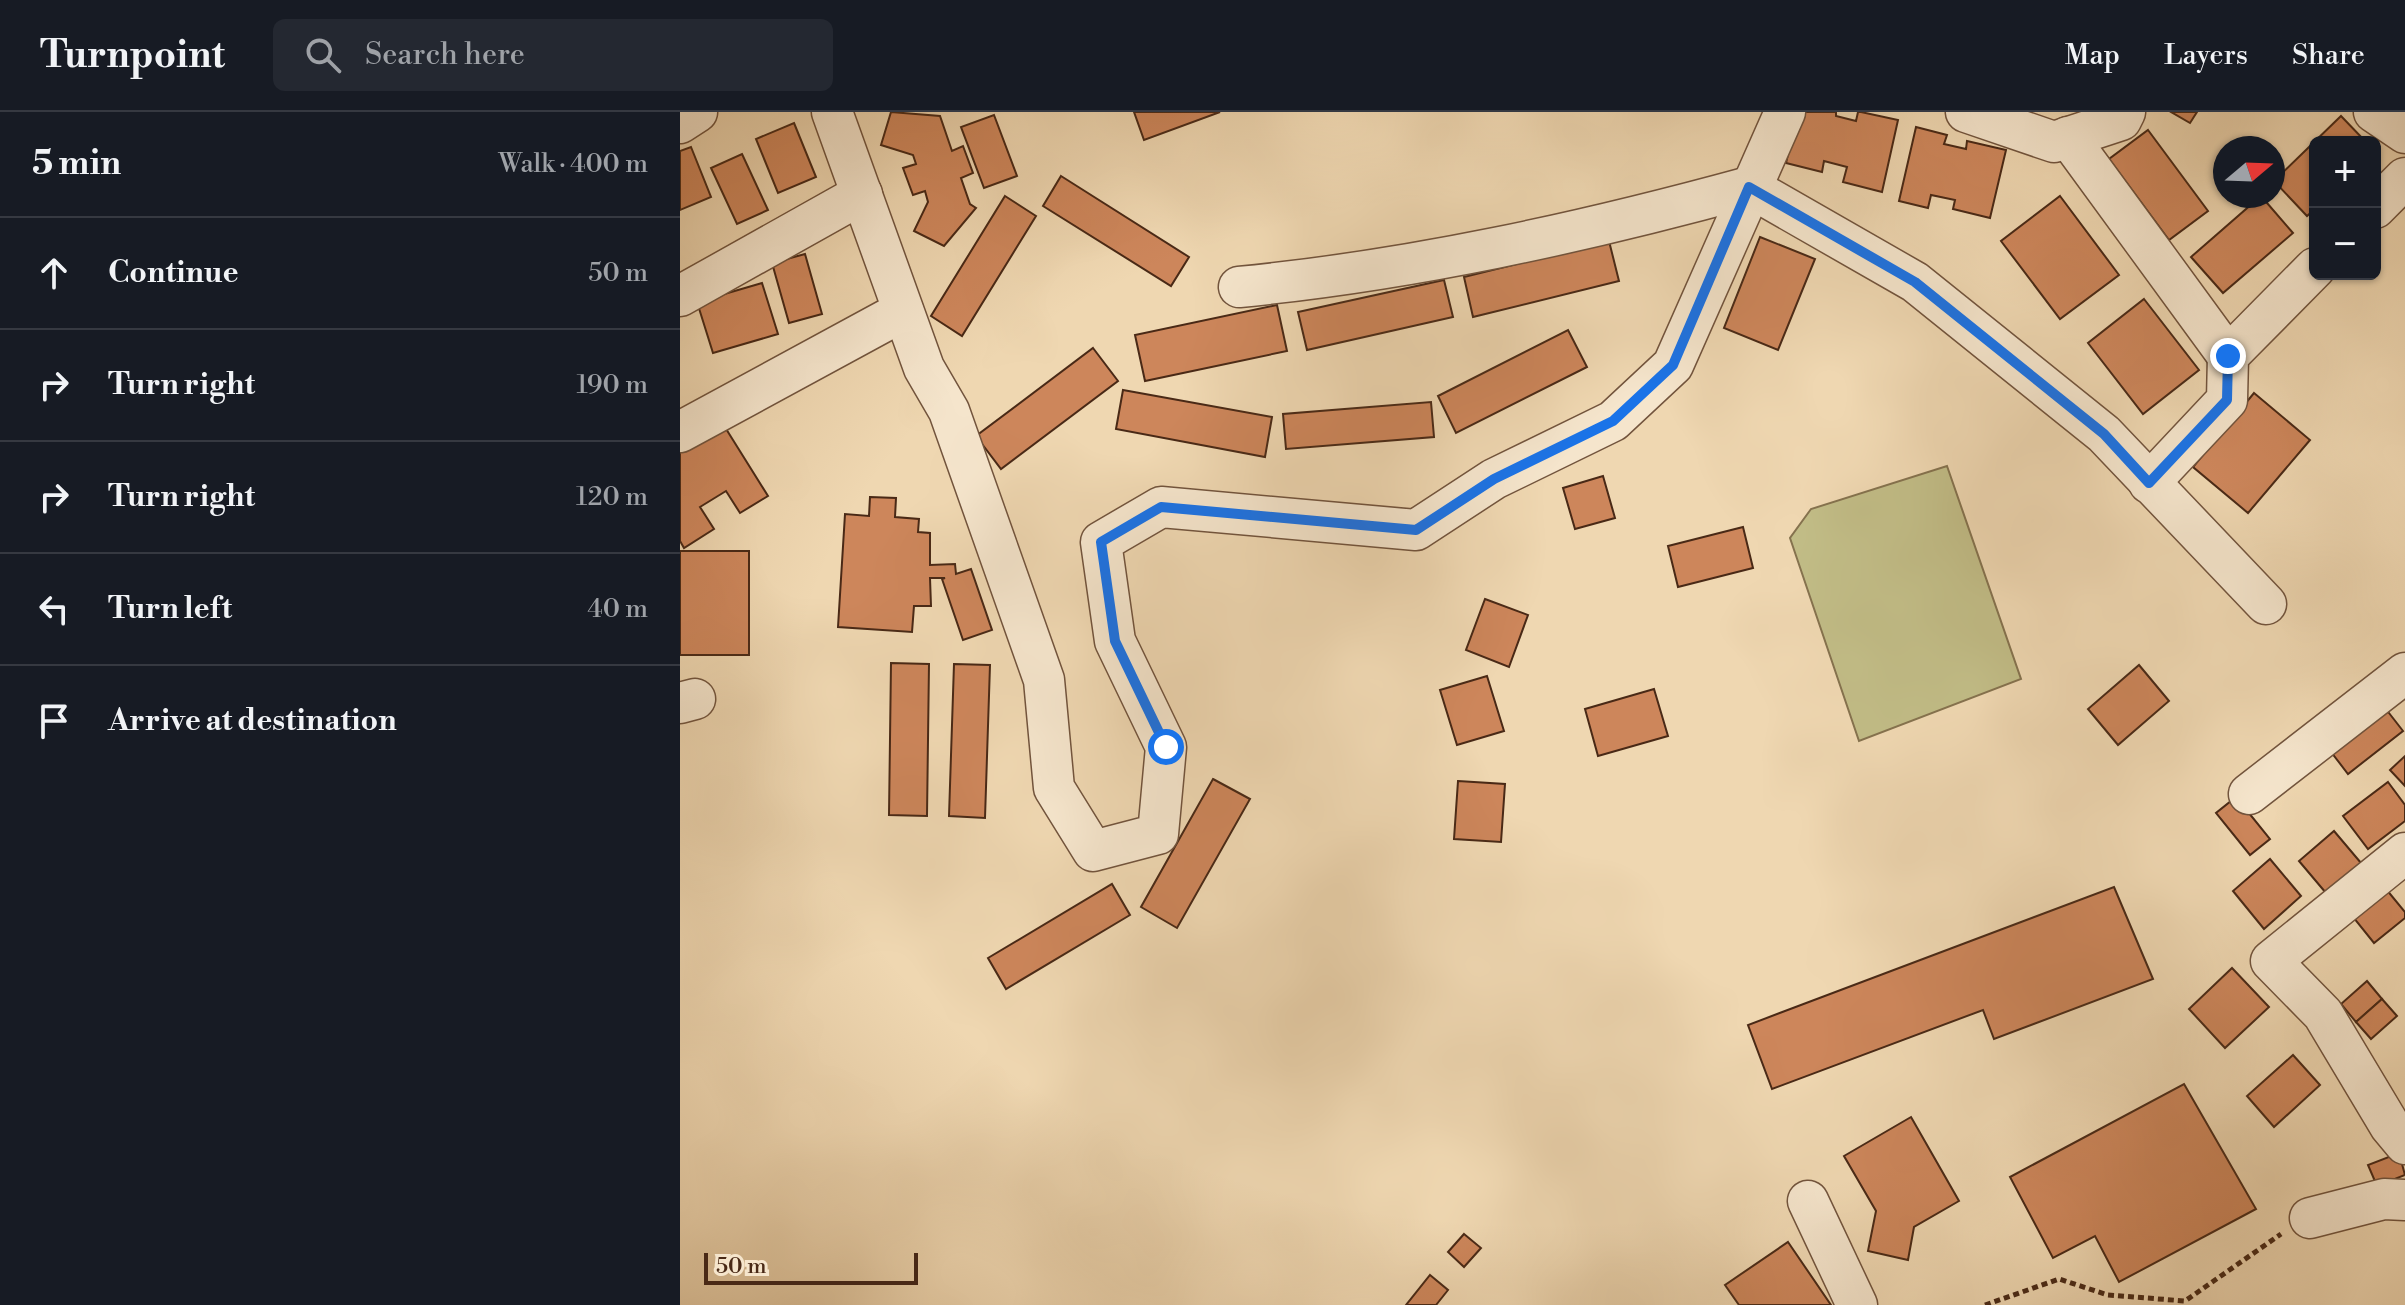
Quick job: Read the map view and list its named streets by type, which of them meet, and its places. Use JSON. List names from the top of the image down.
{
  "scale_bar": "50 m",
  "north": "right",
  "page": {
    "header": "Turnpoint",
    "search": "Search here",
    "nav": ["Map", "Layers", "Share"],
    "heading": ["5 min", "Walk · 400 m"],
    "map_buttons": ["+", "−"],
    "list": [
      ["Continue", "50 m"],
      ["Turn right", "190 m"],
      ["Turn right", "120 m"],
      ["Turn left", "40 m"],
      "Arrive at destination"
    ],
    "scale": "50 m"
  }
}
